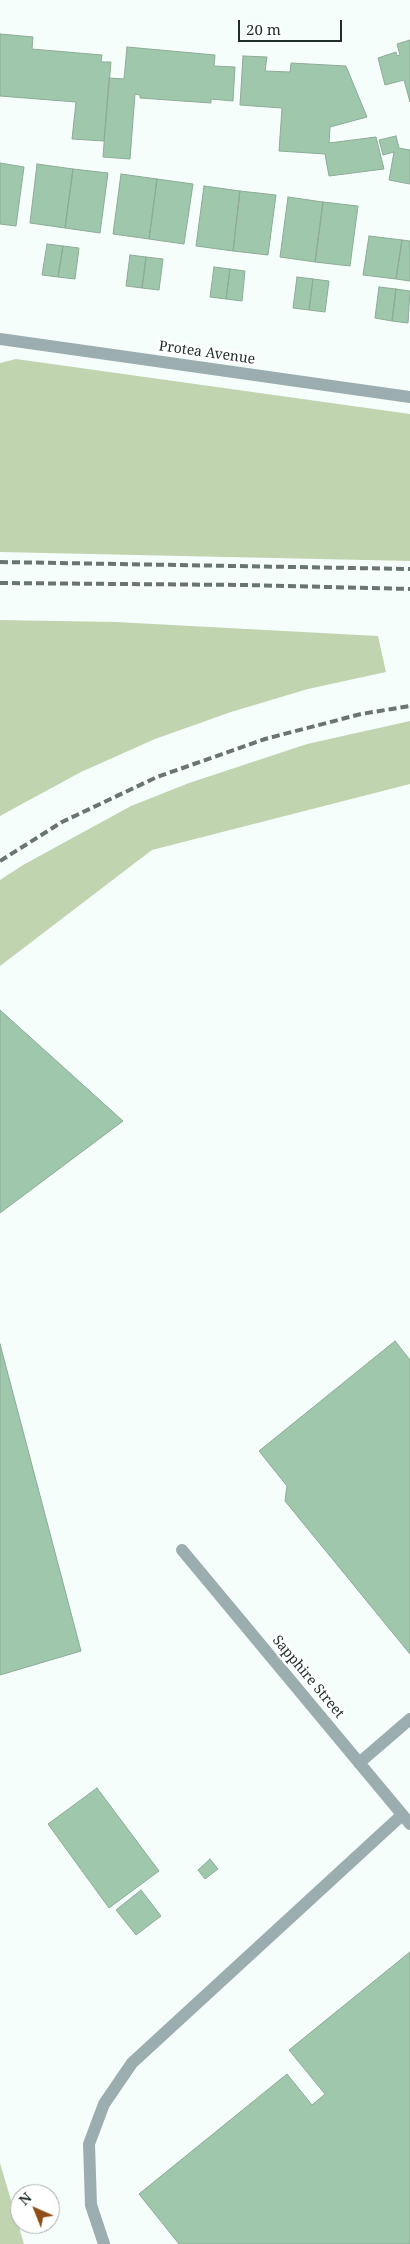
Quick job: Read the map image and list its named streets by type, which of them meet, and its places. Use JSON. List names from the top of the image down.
{
  "streets": {
    "street": ["Protea Avenue", "Sapphire Street"]
  },
  "scale_bar": "20 m",
  "north": "top left"
}
